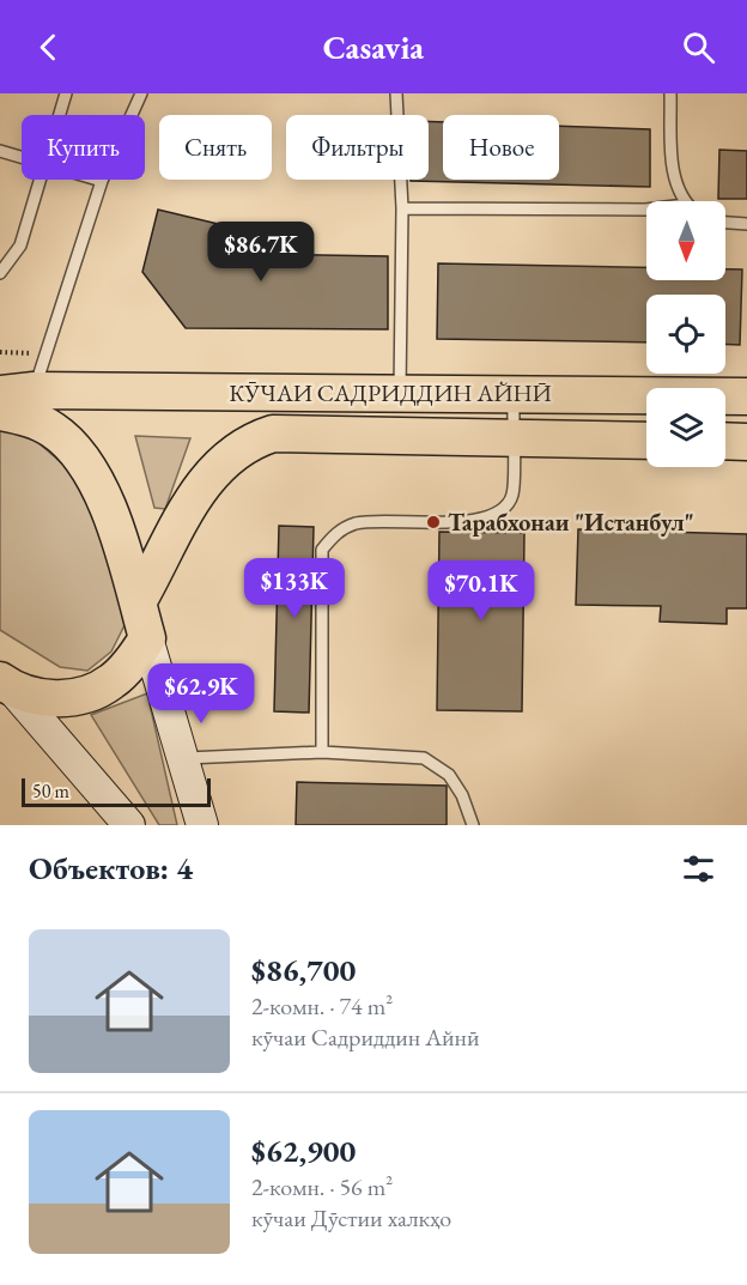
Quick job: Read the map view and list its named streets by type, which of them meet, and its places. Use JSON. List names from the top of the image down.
{
  "streets": {
    "highway": ["КӮЧАИ САДРИДДИН АЙНӢ"]
  },
  "places": ["Тарабхонаи \"Истанбул\""],
  "scale_bar": "50 m",
  "north": "bottom",
  "page": {
    "header": "Casavia",
    "chip": [
      "Купить",
      "Снять",
      "Фильтры",
      "Новое"
    ],
    "price": [
      "$86.7K",
      "$133K",
      "$70.1K",
      "$62.9K"
    ],
    "scale": "50 m",
    "heading": "Объектов: 4",
    "list": [
      {
        "name": "$86,700",
        "note": "2-комн. · 74 m² · кӯчаи Садриддин Айнӣ"
      },
      {
        "name": "$62,900",
        "note": "2-комн. · 56 m² · кӯчаи Дӯстии халкҳо"
      }
    ]
  }
}
